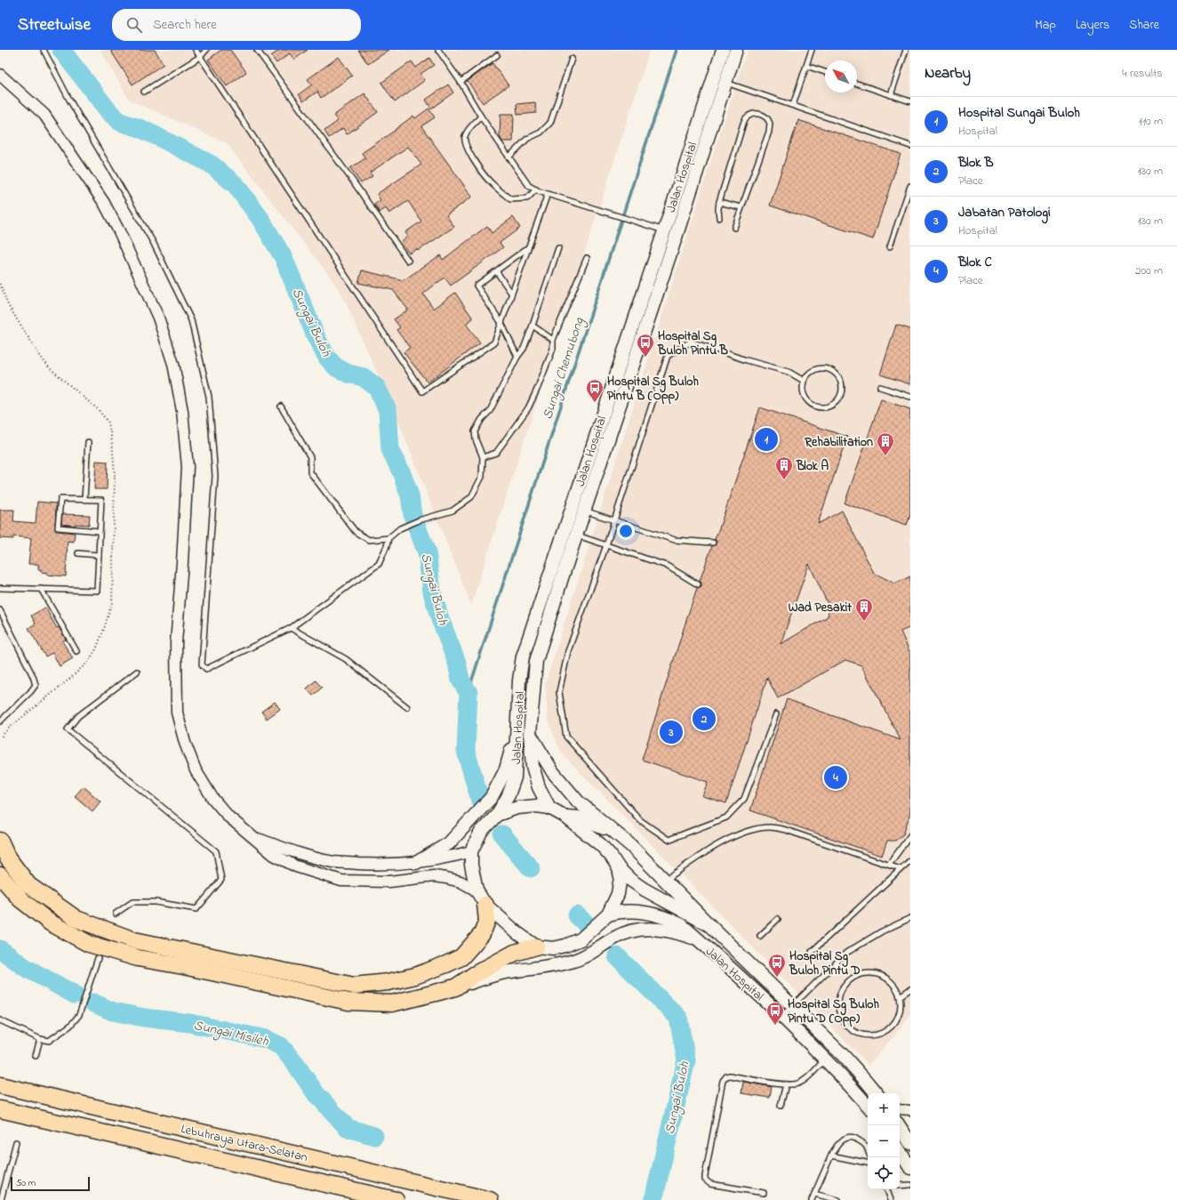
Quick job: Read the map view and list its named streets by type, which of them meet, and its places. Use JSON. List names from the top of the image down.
{
  "streets": {
    "highway": ["Lebuhraya Utara–Selatan"],
    "main road": ["Jalan Hospital"]
  },
  "water": ["Sungai Buloh", "Sungai Chemubong", "Sungai Misileh"],
  "places": {
    "bus stop": [
      "Hospital Sg Buloh Pintu B",
      "Hospital Sg Buloh Pintu B (Opp)",
      "Hospital Sg Buloh Pintu D",
      "Hospital Sg Buloh Pintu D (Opp)"
    ],
    "building": ["Rehabilitation", "Blok A", "Wad Pesakit"]
  },
  "scale_bar": "50 m",
  "north": "top left",
  "page": {
    "header": "Streetwise",
    "search": "Search here",
    "nav": ["Map", "Layers", "Share"],
    "heading": ["Nearby", "4 results"],
    "list": [
      {
        "mark": "1",
        "name": "Hospital Sungai Buloh",
        "note": "Hospital",
        "value": "110 m"
      },
      {
        "mark": "2",
        "name": "Blok B",
        "note": "Place",
        "value": "130 m"
      },
      {
        "mark": "3",
        "name": "Jabatan Patologi",
        "note": "Hospital",
        "value": "130 m"
      },
      {
        "mark": "4",
        "name": "Blok C",
        "note": "Place",
        "value": "200 m"
      }
    ],
    "pins": [
      "1",
      "2",
      "3",
      "4"
    ],
    "map_buttons": ["+", "−"],
    "scale": "50 m"
  }
}
